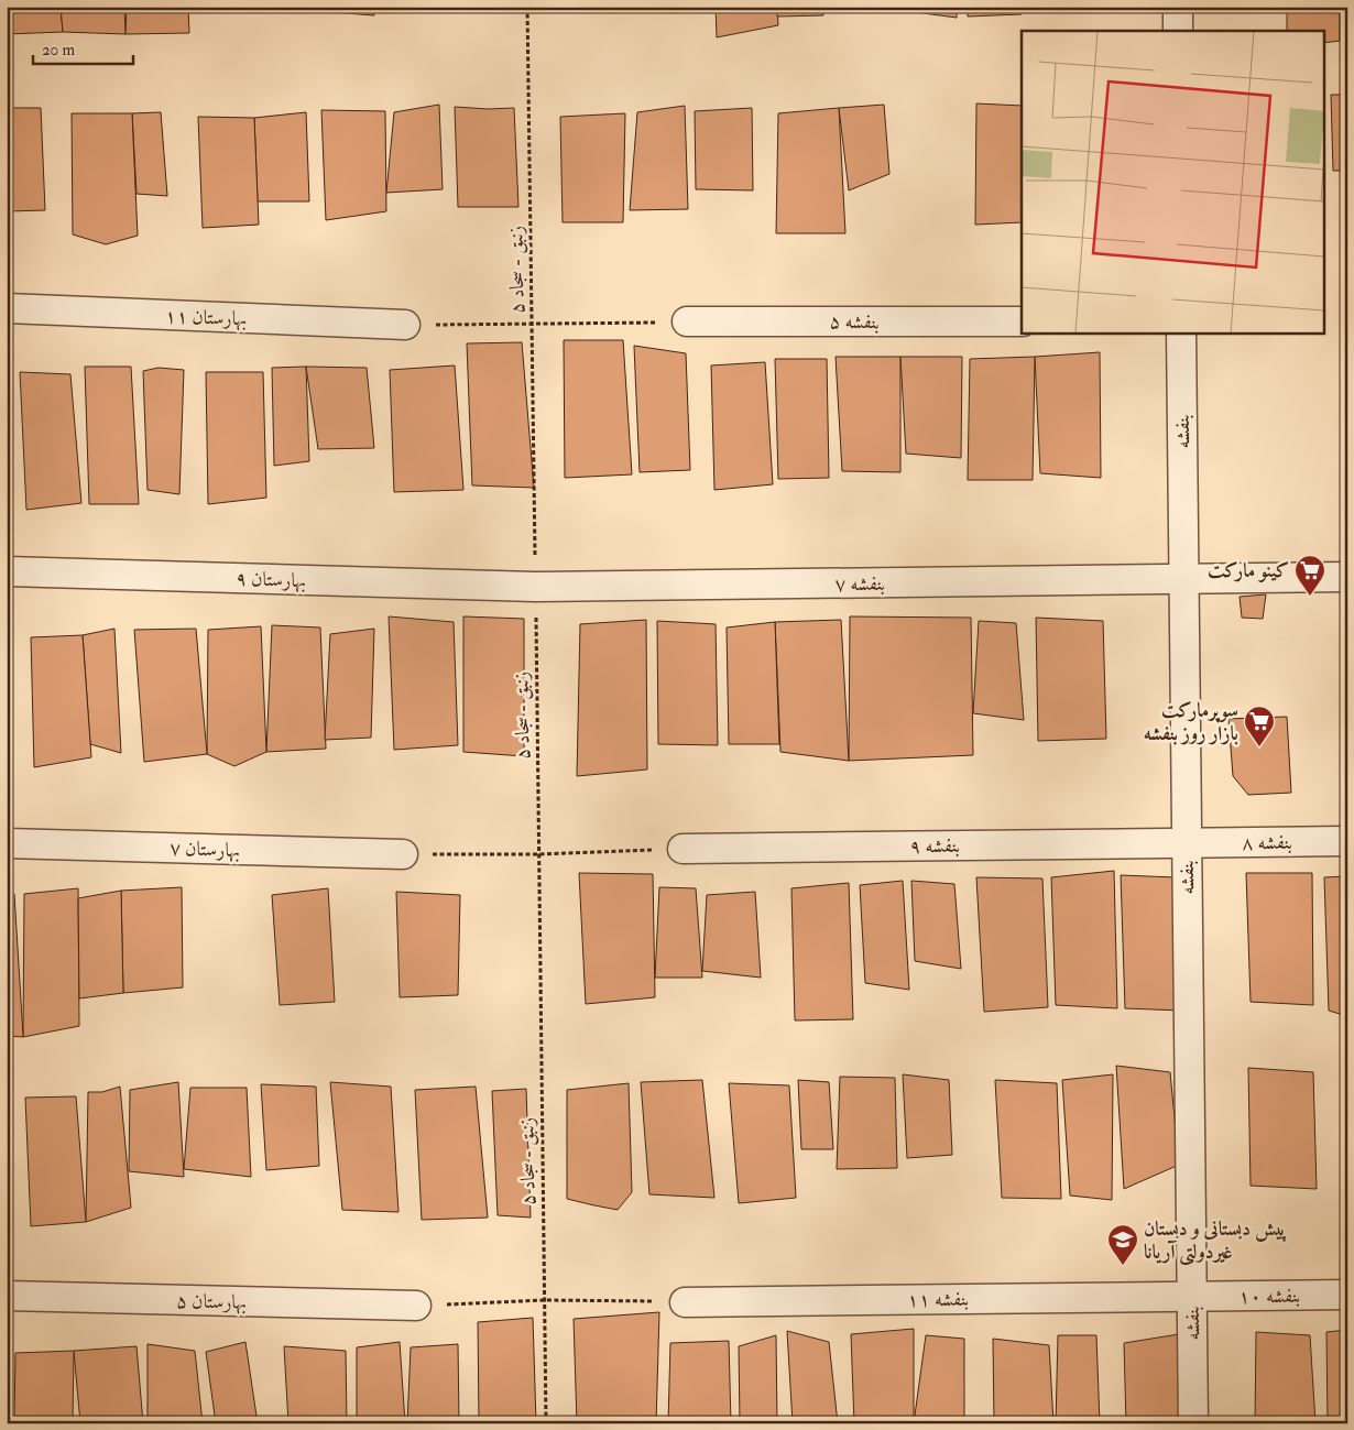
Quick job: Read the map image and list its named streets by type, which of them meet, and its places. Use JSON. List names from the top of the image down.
{
  "streets": {
    "street": [
      "بهارستان ۱۱",
      "بنفشه ۵",
      "بنفشه",
      "بهارستان ۹",
      "بنفشه ۷",
      "بنفشه ۸",
      "بنفشه ۹",
      "بهارستان ۷",
      "بنفشه ۱۰",
      "بنفشه ۱۱",
      "بهارستان ۵"
    ],
    "path": ["زنبق - سجاد ۵"]
  },
  "crossings": [
    ["زنبق - سجاد ۵", "بهارستان ۹"],
    ["زنبق - سجاد ۵", "بنفشه ۷"],
    ["بنفشه", "بنفشه ۷"],
    ["بنفشه", "بنفشه ۸"],
    ["بنفشه", "بنفشه ۹"],
    ["بنفشه", "بنفشه ۱۰"],
    ["بنفشه", "بنفشه ۱۱"],
    ["بهارستان ۹", "بنفشه ۷"],
    ["بنفشه ۸", "بنفشه ۹"],
    ["بنفشه ۱۰", "بنفشه ۱۱"]
  ],
  "places": {
    "supermarket": ["کینو مارکت", "سوپرمارکت بازار روز بنفشه"],
    "school or university": ["پیش دبستانی و دبستان غیردولتی آریانا"]
  },
  "scale_bar": "20 m"
}
